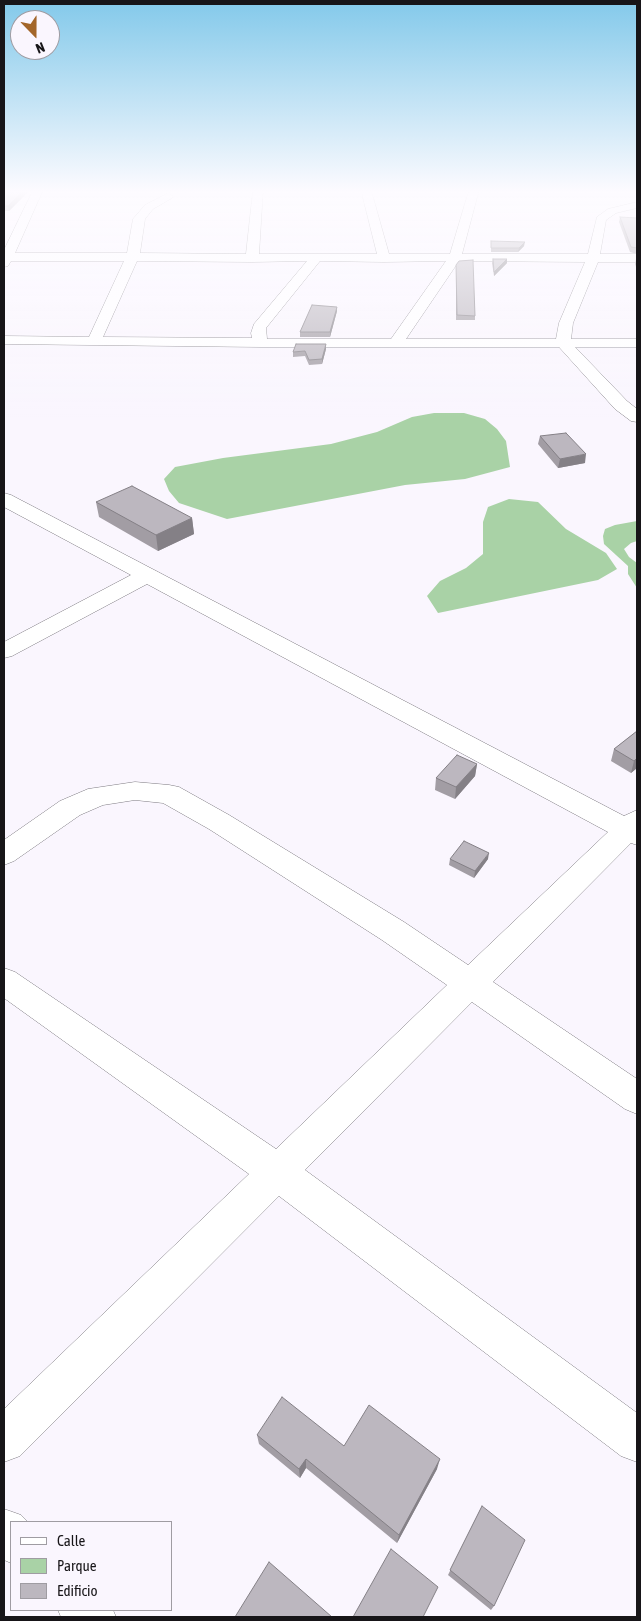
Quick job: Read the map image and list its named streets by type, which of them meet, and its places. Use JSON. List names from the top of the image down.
{
  "legend": ["Calle", "Parque", "Edificio"],
  "north": "bottom"
}
